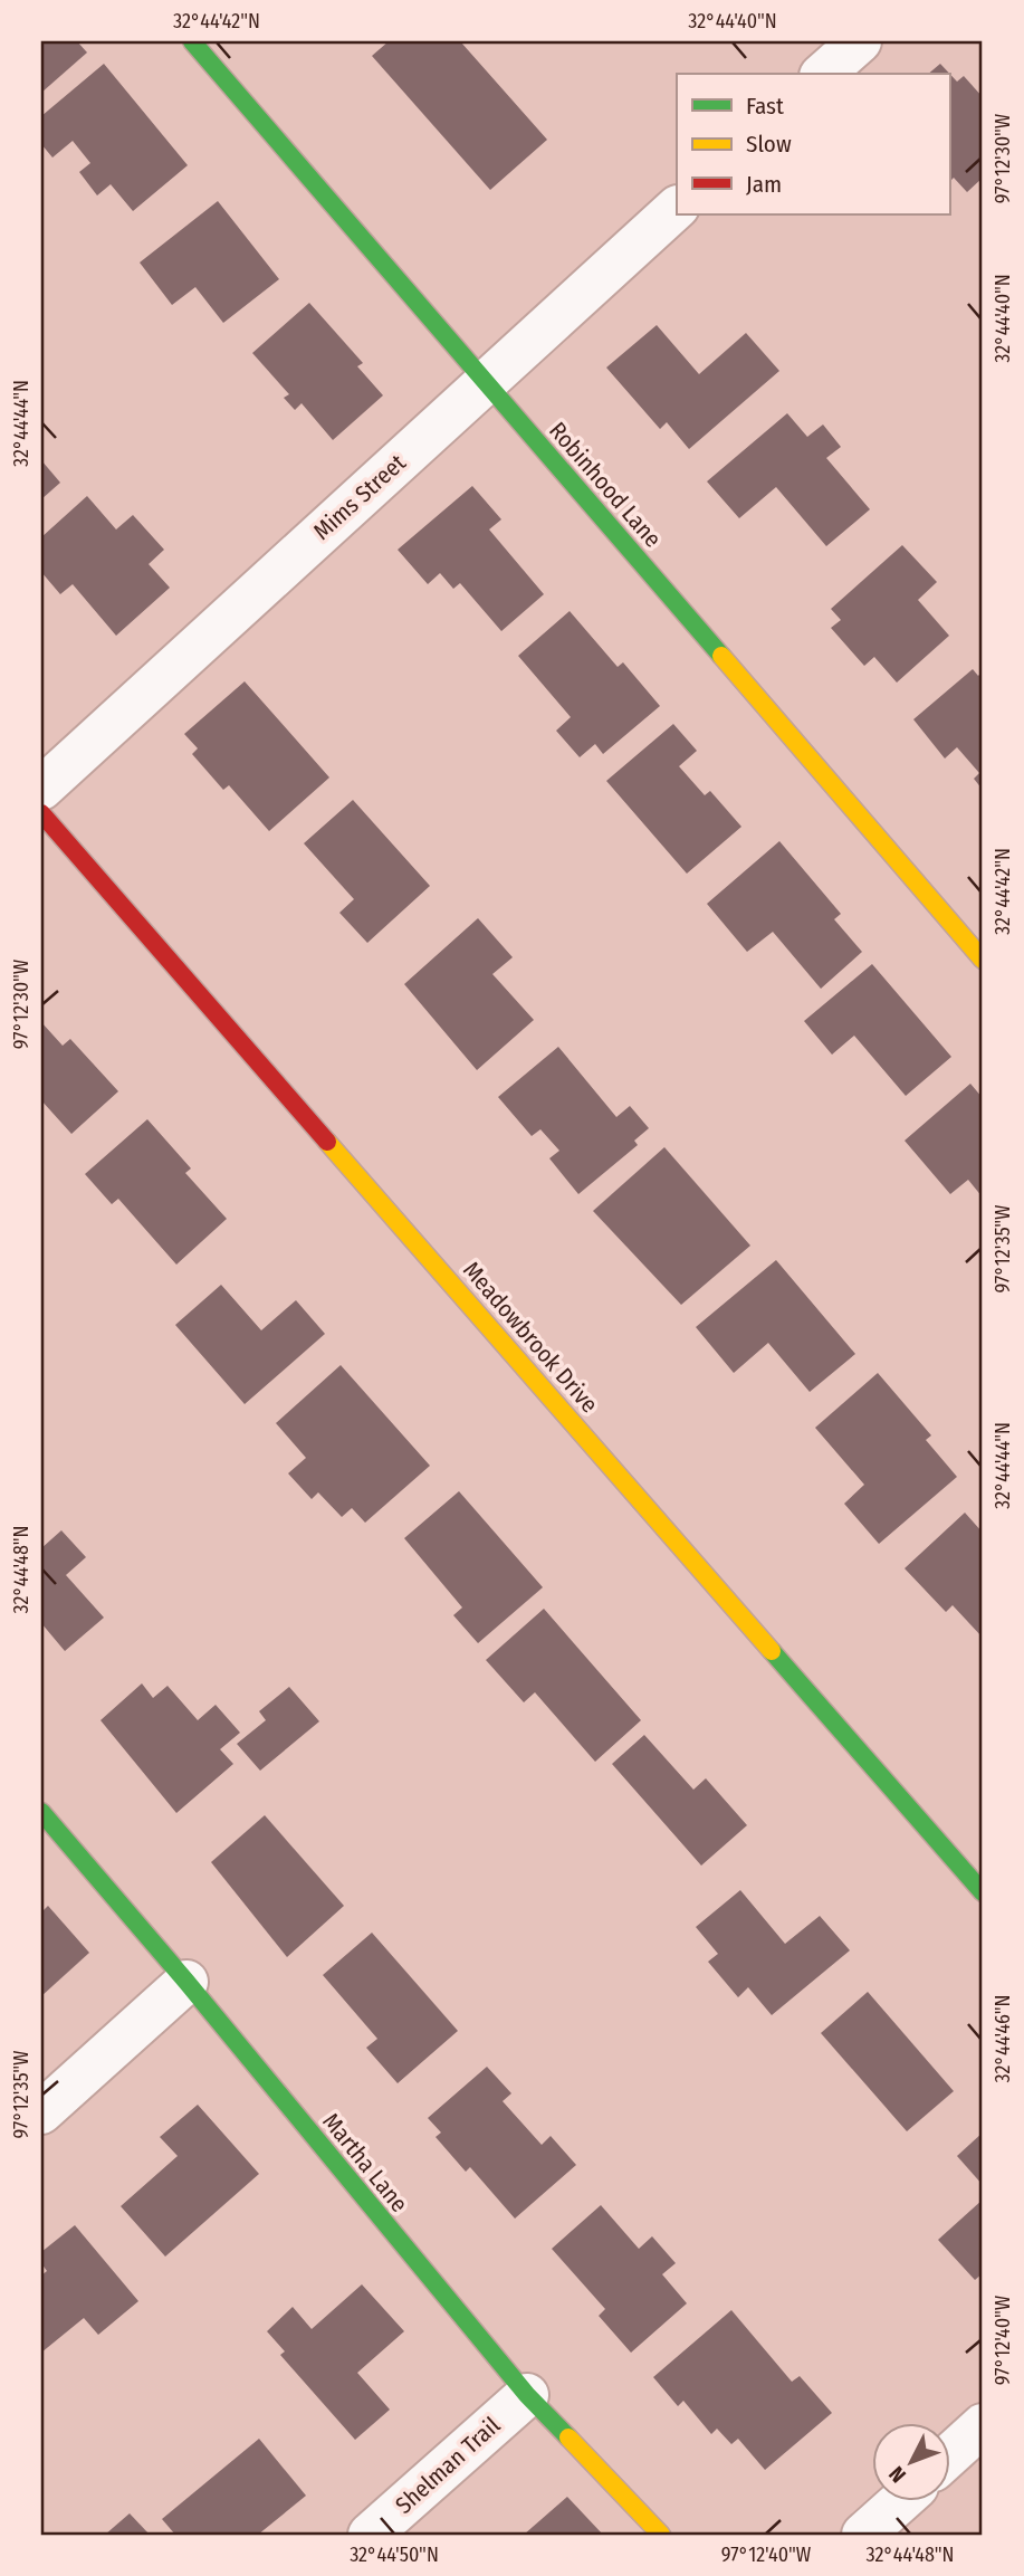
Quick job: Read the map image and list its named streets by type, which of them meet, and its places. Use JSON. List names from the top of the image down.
{
  "streets": {
    "street": [
      "Robinhood Lane",
      "Mims Street",
      "Meadowbrook Drive",
      "Martha Lane",
      "Shelman Trail"
    ]
  },
  "crossings": [
    ["Robinhood Lane", "Mims Street"],
    ["Martha Lane", "Shelman Trail"]
  ],
  "legend": ["Fast", "Slow", "Jam"],
  "north": "bottom left",
  "coordinates": [
    "32°44'42\"N",
    "32°44'40\"N",
    "97°12'30\"W",
    "32°44'44\"N",
    "97°12'35\"W",
    "32°44'48\"N",
    "32°44'46\"N",
    "97°12'40\"W",
    "32°44'50\"N"
  ]
}
